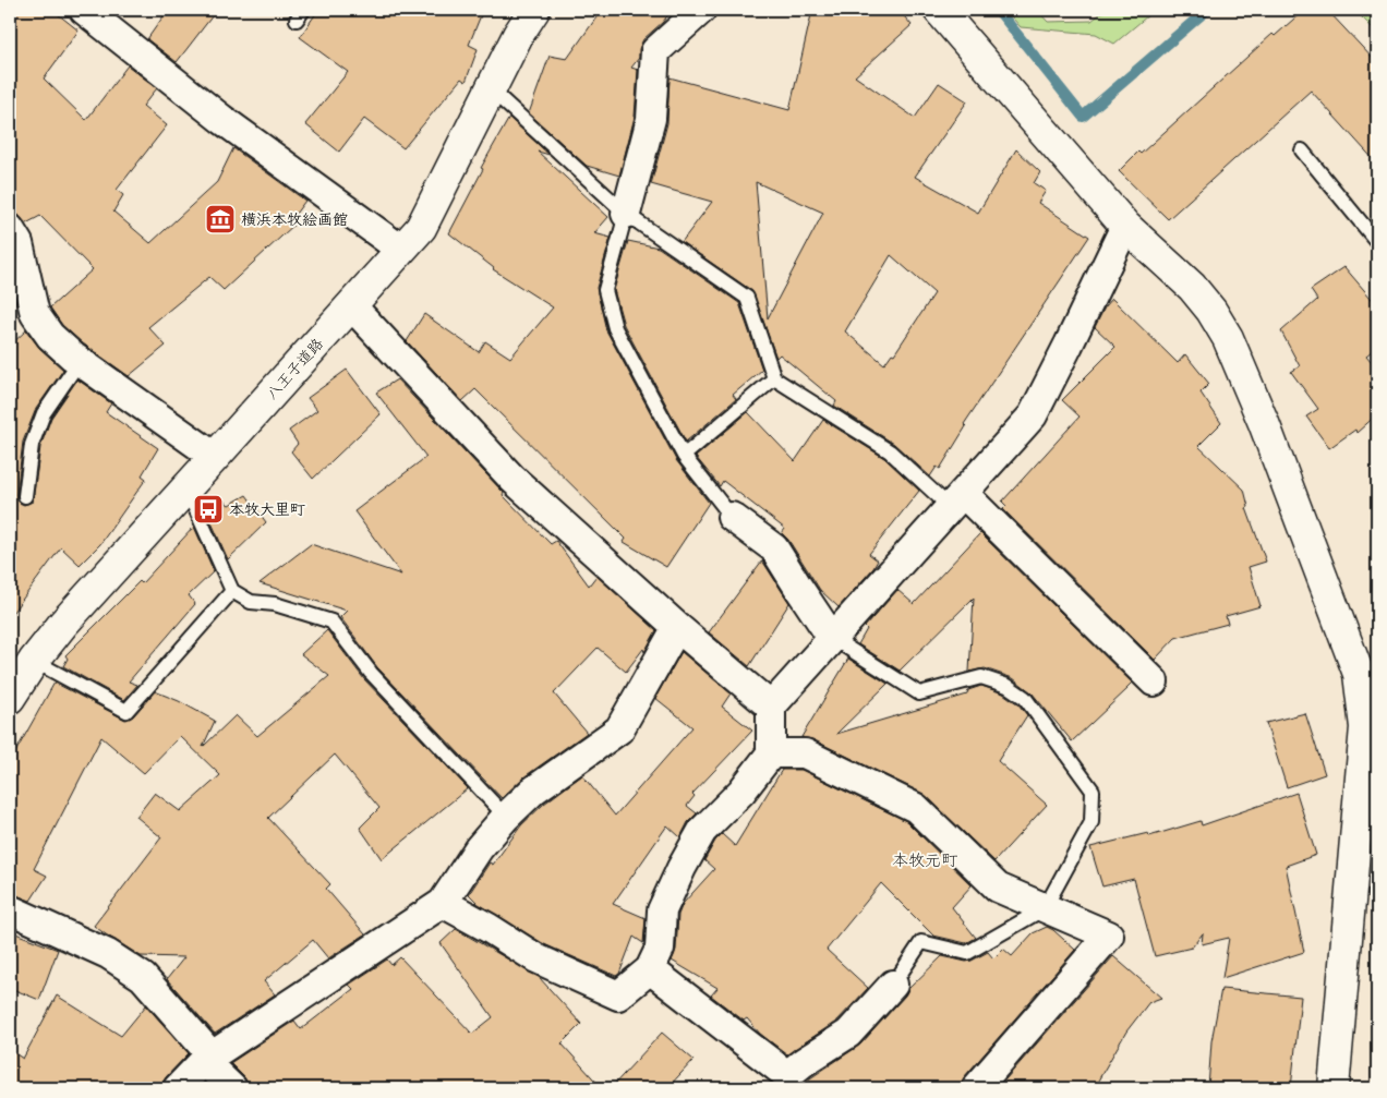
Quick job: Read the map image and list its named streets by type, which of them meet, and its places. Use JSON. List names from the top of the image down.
{
  "streets": {
    "street": ["八王子道路"]
  },
  "districts": ["本牧元町"],
  "places": {
    "museum": ["横浜本牧絵画館"],
    "bus stop": ["本牧大里町"]
  }
}
